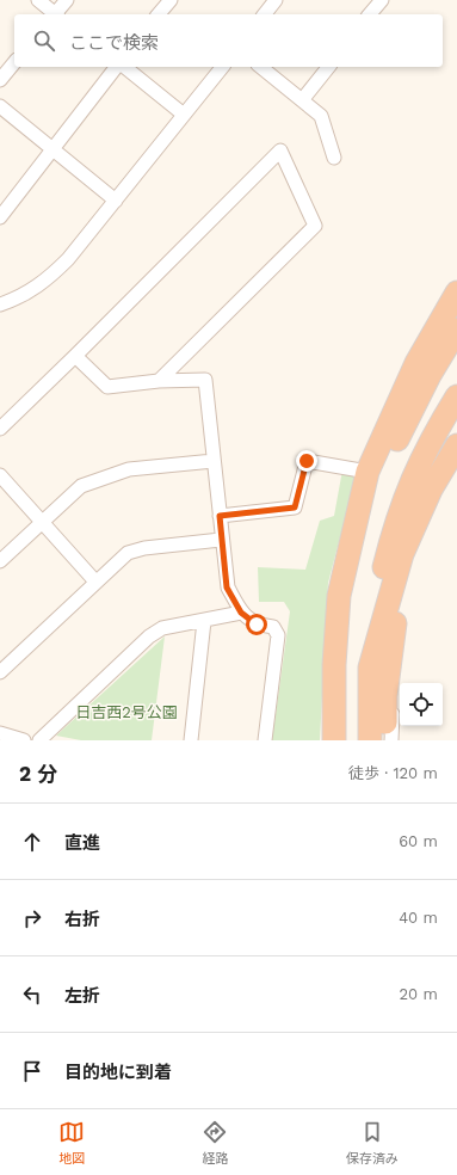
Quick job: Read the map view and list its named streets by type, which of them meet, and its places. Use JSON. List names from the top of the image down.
{
  "parks": ["日吉西2号公園"],
  "page": {
    "search": "ここで検索",
    "heading": ["2 分", "徒歩 · 120 m"],
    "list": [
      ["直進", "60 m"],
      ["右折", "40 m"],
      ["左折", "20 m"],
      "目的地に到着"
    ],
    "nav": ["地図", "経路", "保存済み"]
  }
}
